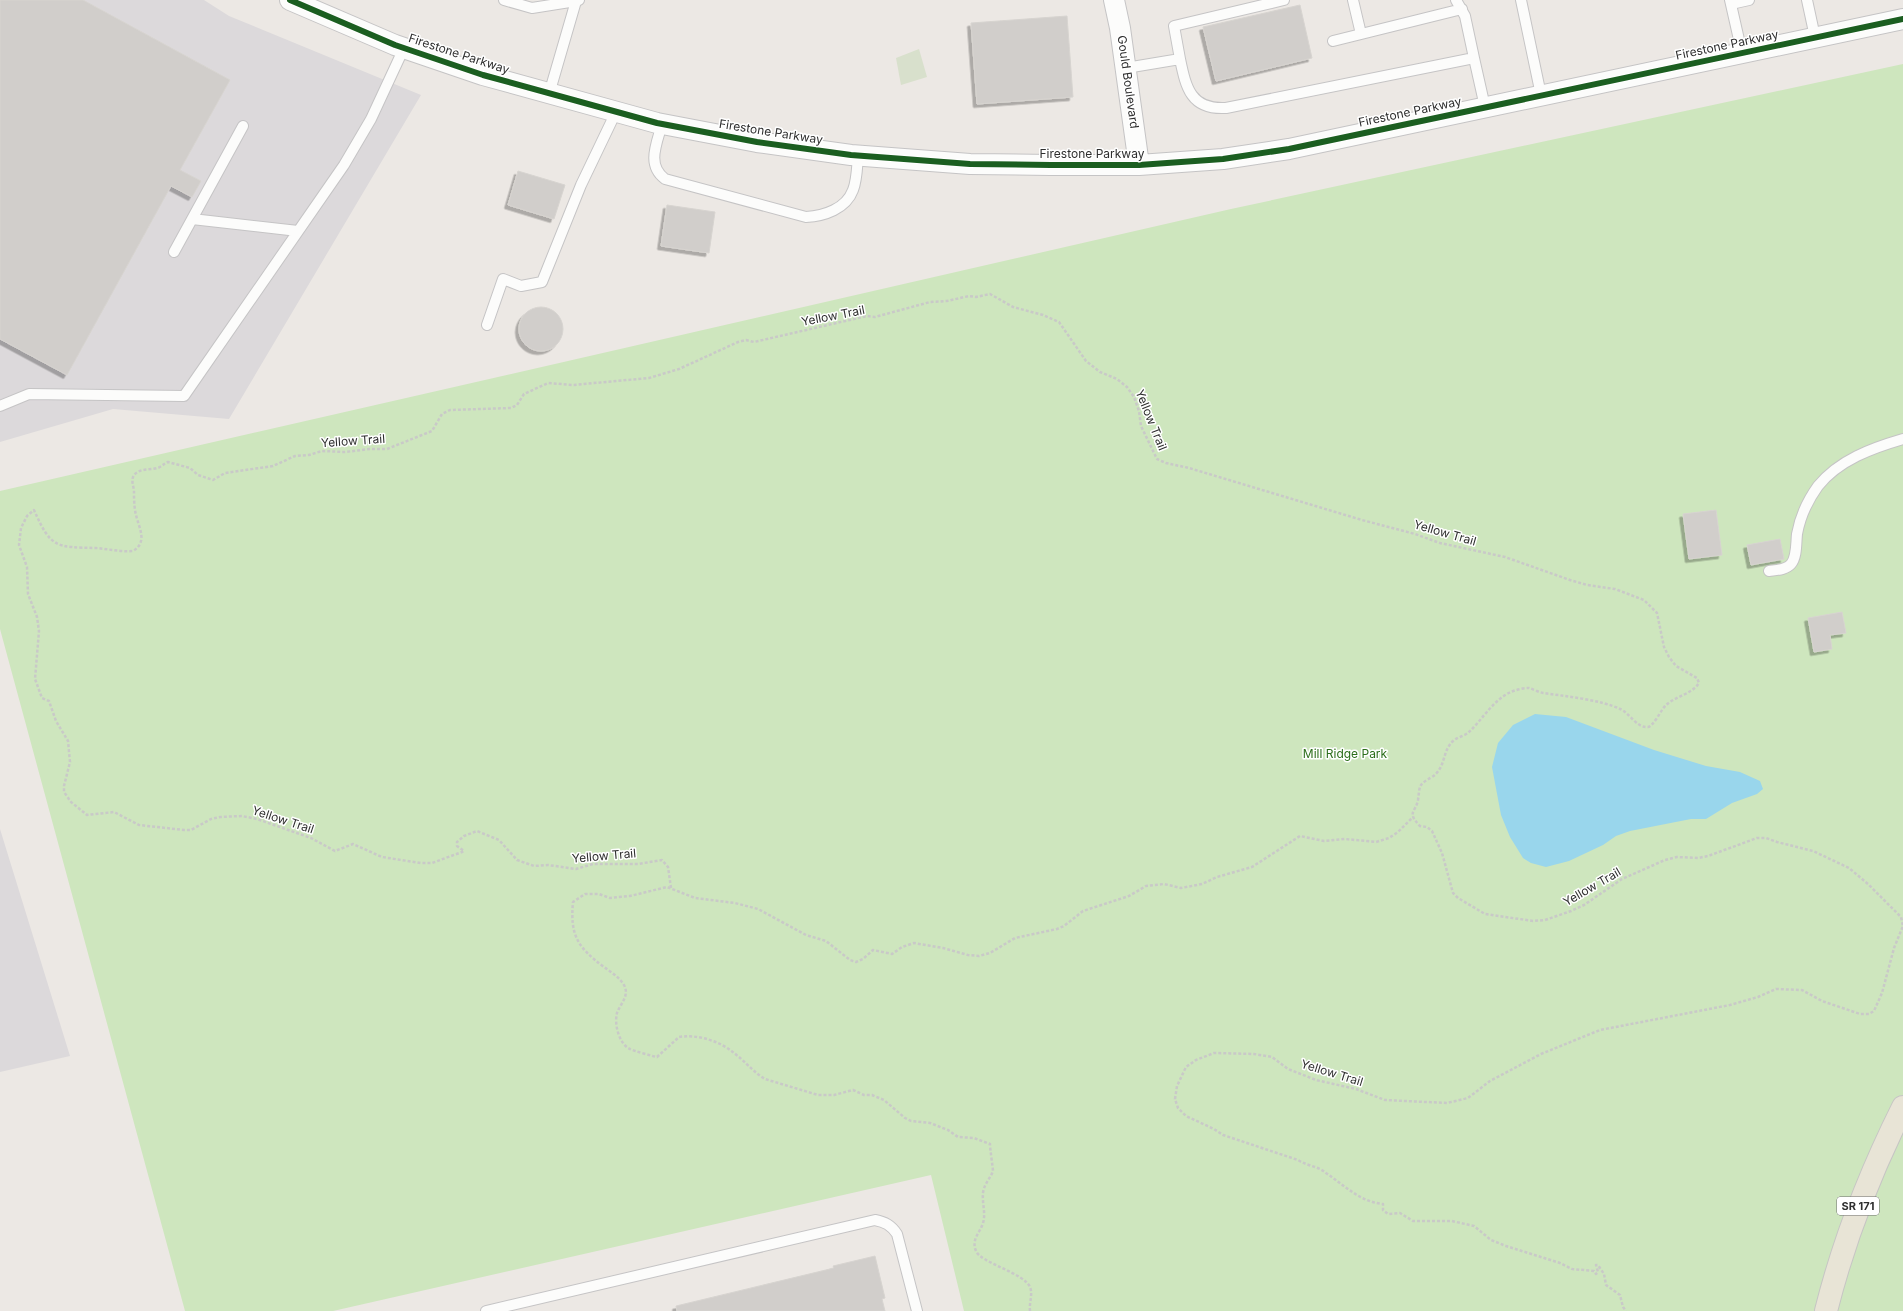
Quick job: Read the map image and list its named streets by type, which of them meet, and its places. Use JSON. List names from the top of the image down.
{
  "streets": {
    "main road": ["SR 171"],
    "street": ["Firestone Parkway", "Gould Boulevard"],
    "path": ["Yellow Trail"]
  },
  "crossings": [
    ["Firestone Parkway", "Gould Boulevard"]
  ],
  "parks": ["Mill Ridge Park"]
}
